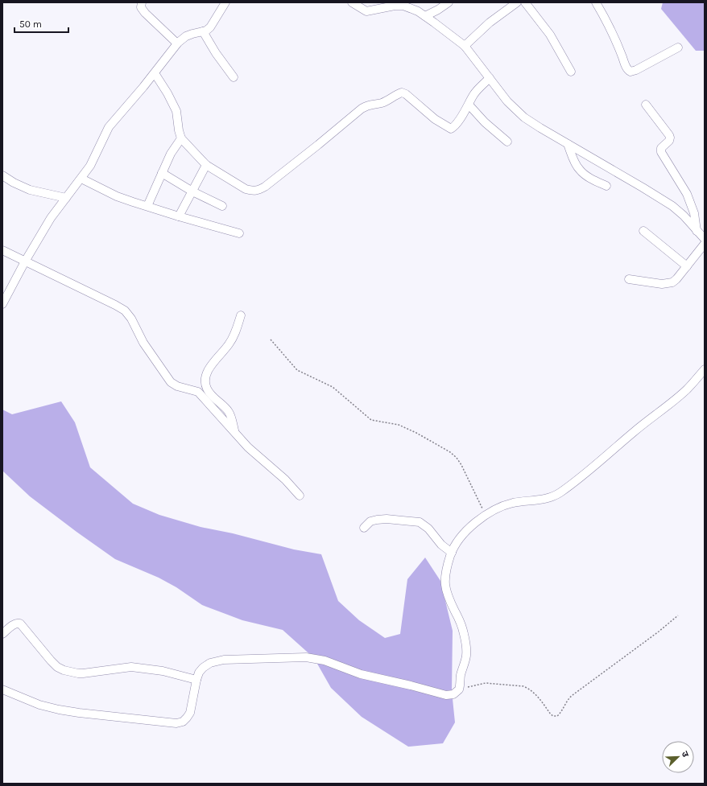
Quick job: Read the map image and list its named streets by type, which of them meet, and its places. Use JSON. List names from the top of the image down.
{
  "scale_bar": "50 m",
  "north": "top right"
}
